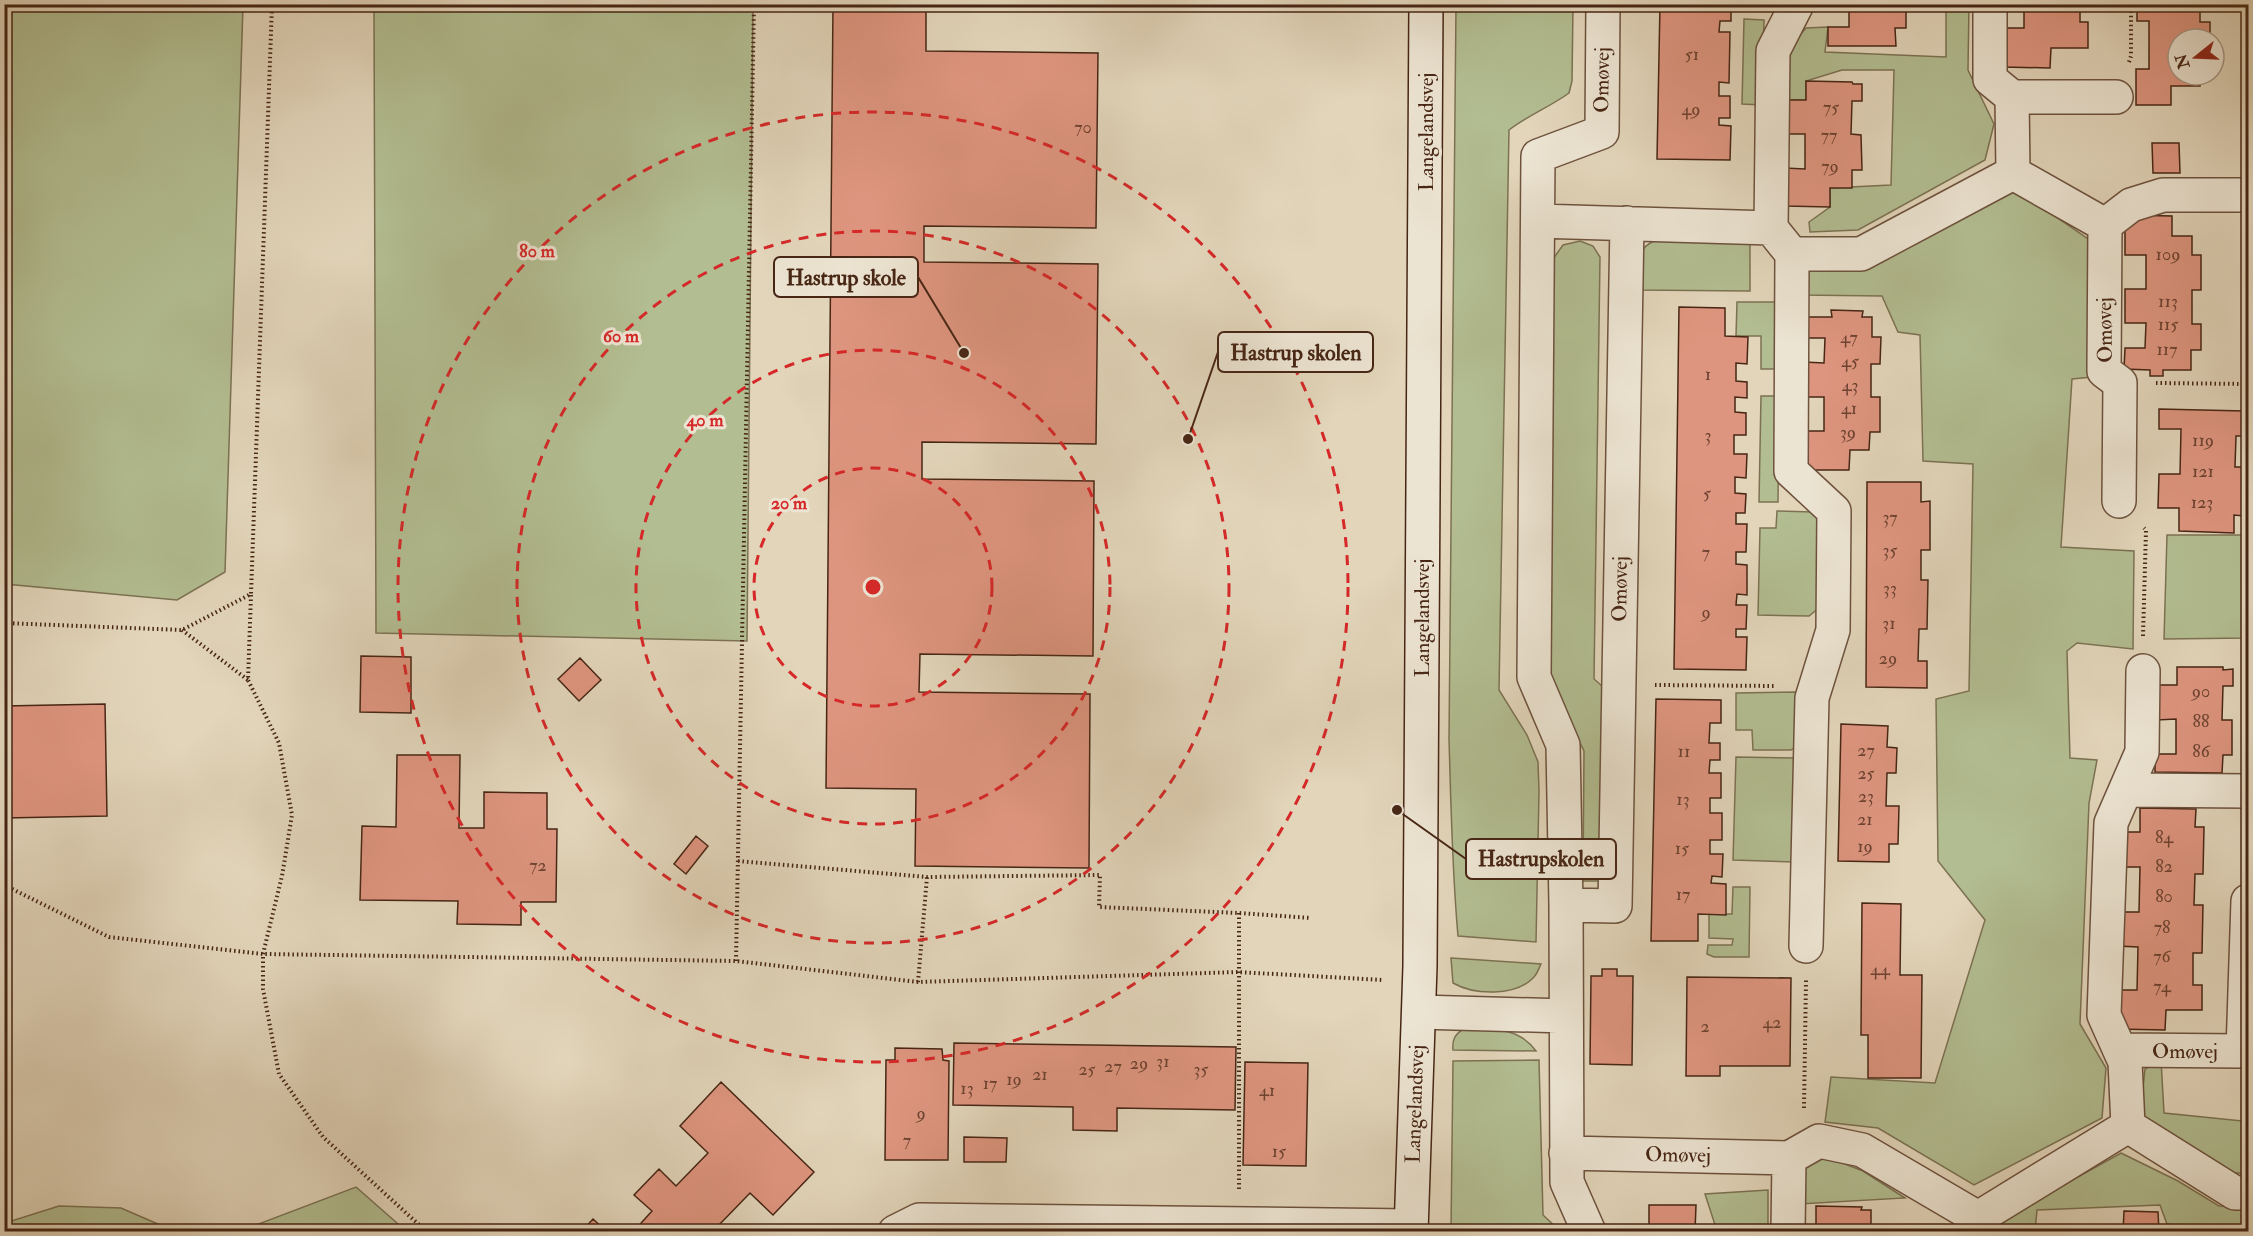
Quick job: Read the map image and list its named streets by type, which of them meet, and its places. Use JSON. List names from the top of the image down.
{
  "streets": {
    "street": ["Omøvej", "Langelandsvej"]
  },
  "places": ["Hastrup skole", "Hastrup skolen", "Hastrupskolen"],
  "house_numbers": [
    "51",
    "75",
    "49",
    "70",
    "77",
    "79",
    "109",
    "113",
    "115",
    "47",
    "117",
    "45",
    "1",
    "43",
    "41",
    "39",
    "3",
    "119",
    "121",
    "5",
    "123",
    "37",
    "35",
    "7",
    "33",
    "9",
    "31",
    "29",
    "90",
    "88",
    "27",
    "11",
    "86",
    "25",
    "23",
    "13",
    "21",
    "84",
    "19",
    "15",
    "72",
    "82",
    "17",
    "80",
    "78",
    "76",
    "44",
    "74",
    "42",
    "2",
    "31",
    "29",
    "27",
    "25",
    "35",
    "21",
    "19",
    "17",
    "13",
    "41",
    "9",
    "7",
    "15"
  ],
  "north": "left",
  "rings": [
    "80 m",
    "60 m",
    "40 m",
    "20 m"
  ]
}
